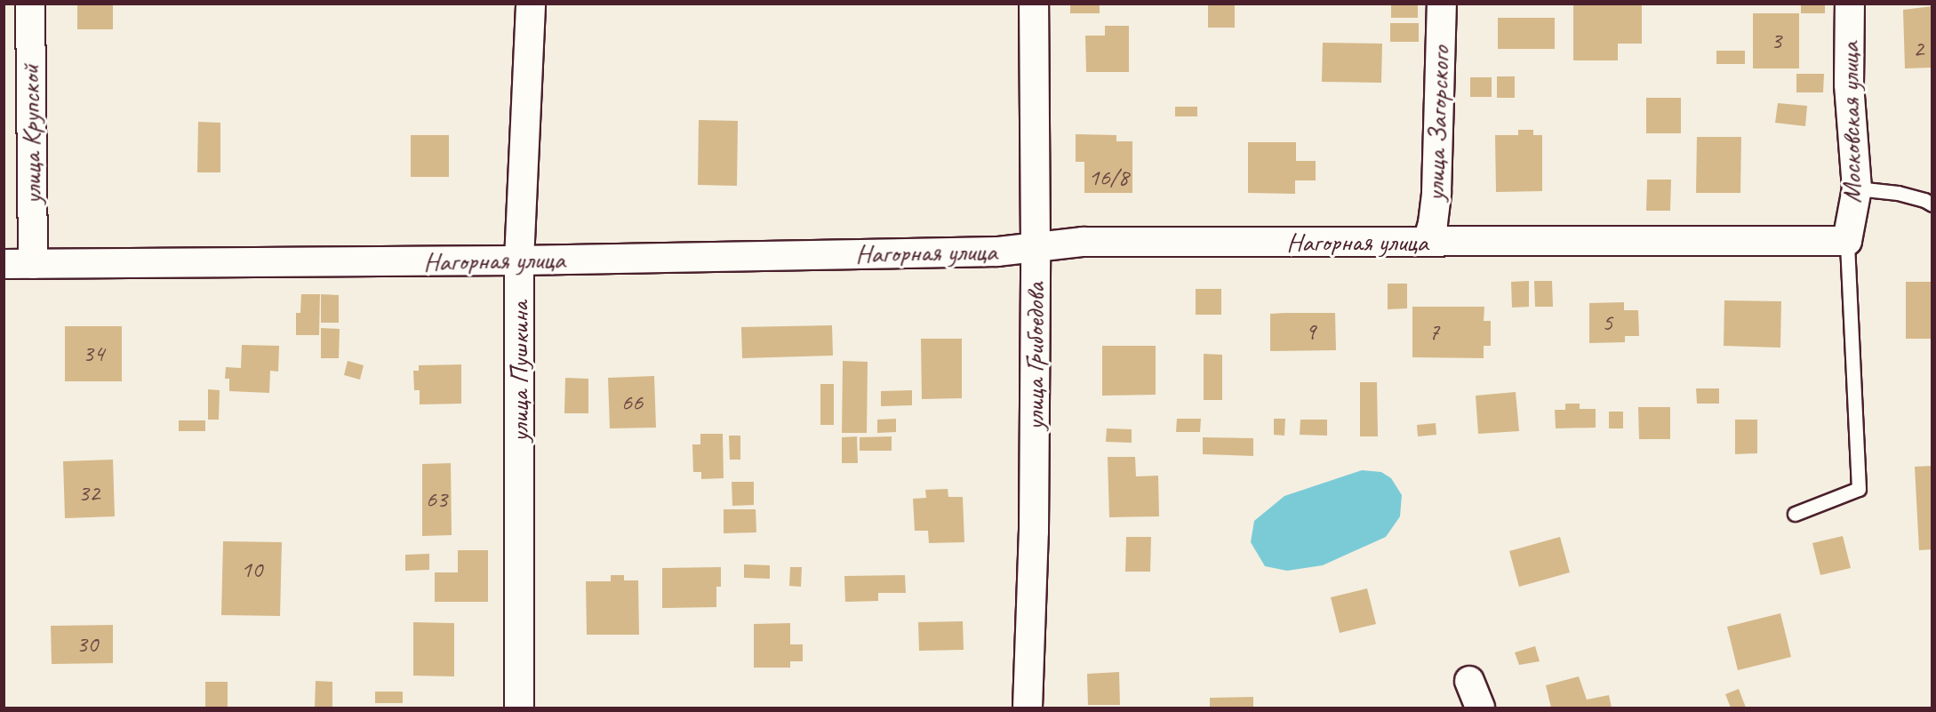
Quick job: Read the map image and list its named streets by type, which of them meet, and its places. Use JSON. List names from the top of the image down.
{
  "streets": {
    "street": [
      "Московская улица",
      "улица Загорского",
      "улица Крупской",
      "Нагорная улица",
      "улица Грибоедова",
      "улица Пушкина"
    ]
  },
  "crossings": [
    ["Московская улица", "Нагорная улица"],
    ["улица Загорского", "Нагорная улица"],
    ["улица Крупской", "Нагорная улица"],
    ["Нагорная улица", "улица Грибоедова"],
    ["Нагорная улица", "улица Пушкина"]
  ],
  "house_numbers": [
    "3",
    "2",
    "16/8",
    "5",
    "9",
    "7",
    "34",
    "66",
    "32",
    "63",
    "10",
    "30"
  ]
}
